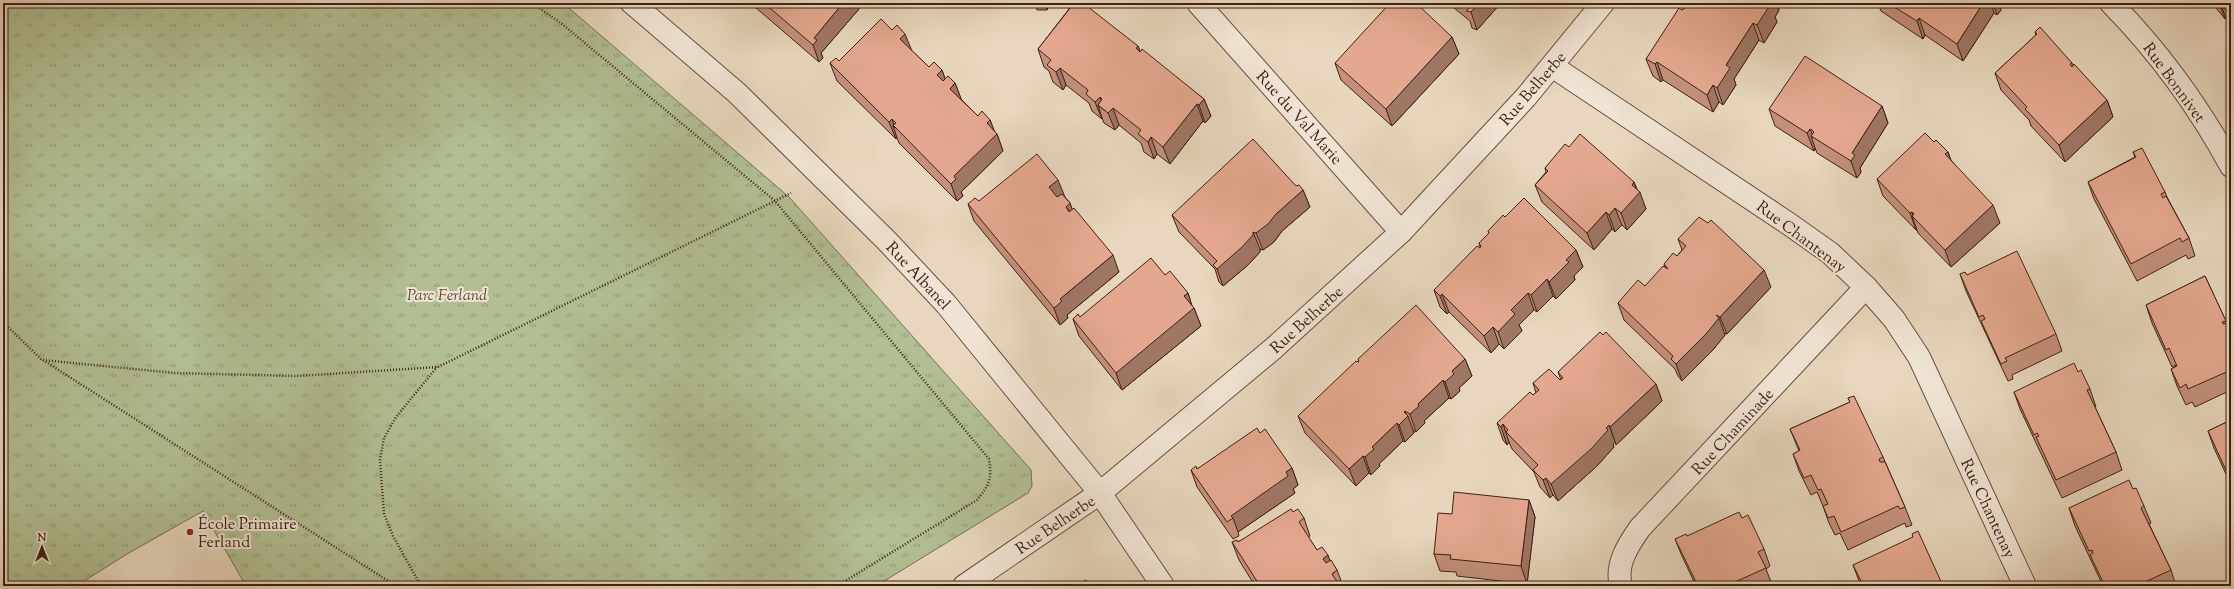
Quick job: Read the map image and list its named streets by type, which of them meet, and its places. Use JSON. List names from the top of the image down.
{
  "streets": {
    "street": [
      "Rue Bonnivet",
      "Rue Belherbe",
      "Rue du Val Marie",
      "Rue Chantenay",
      "Rue Albanel",
      "Rue Chaminade"
    ]
  },
  "crossings": [
    ["Rue Belherbe", "Rue du Val Marie"],
    ["Rue Belherbe", "Rue Chantenay"],
    ["Rue Belherbe", "Rue Albanel"],
    ["Rue Chantenay", "Rue Chaminade"]
  ],
  "parks": ["Parc Ferland"],
  "places": ["École Primaire Ferland"],
  "north": "top"
}
